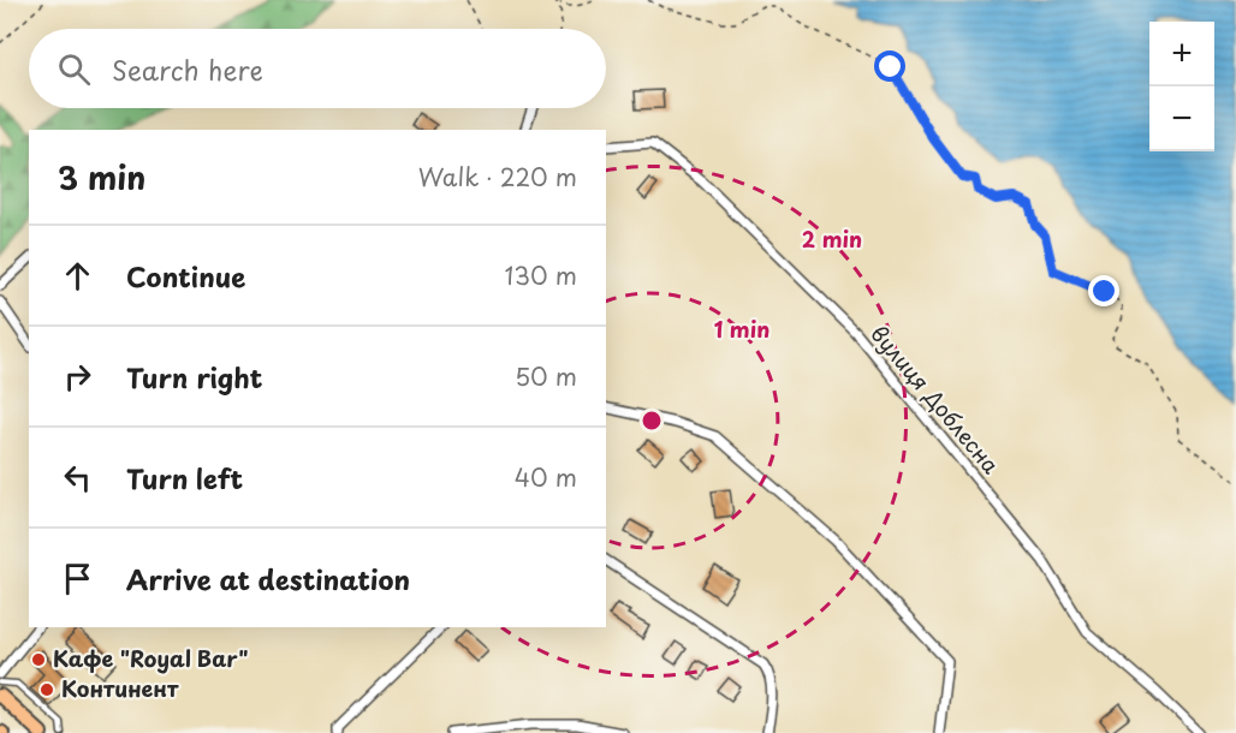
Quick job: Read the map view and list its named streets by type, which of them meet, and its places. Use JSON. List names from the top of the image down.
{
  "streets": {
    "street": ["вулиця Доблесна"]
  },
  "places": ["Кафе \"Royal Bar\"", "Континент"],
  "page": {
    "map_buttons": ["+", "−"],
    "search": "Search here",
    "heading": ["3 min", "Walk · 220 m"],
    "list": [
      ["Continue", "130 m"],
      ["Turn right", "50 m"],
      ["Turn left", "40 m"],
      "Arrive at destination"
    ]
  },
  "rings": ["2 min", "1 min"]
}
